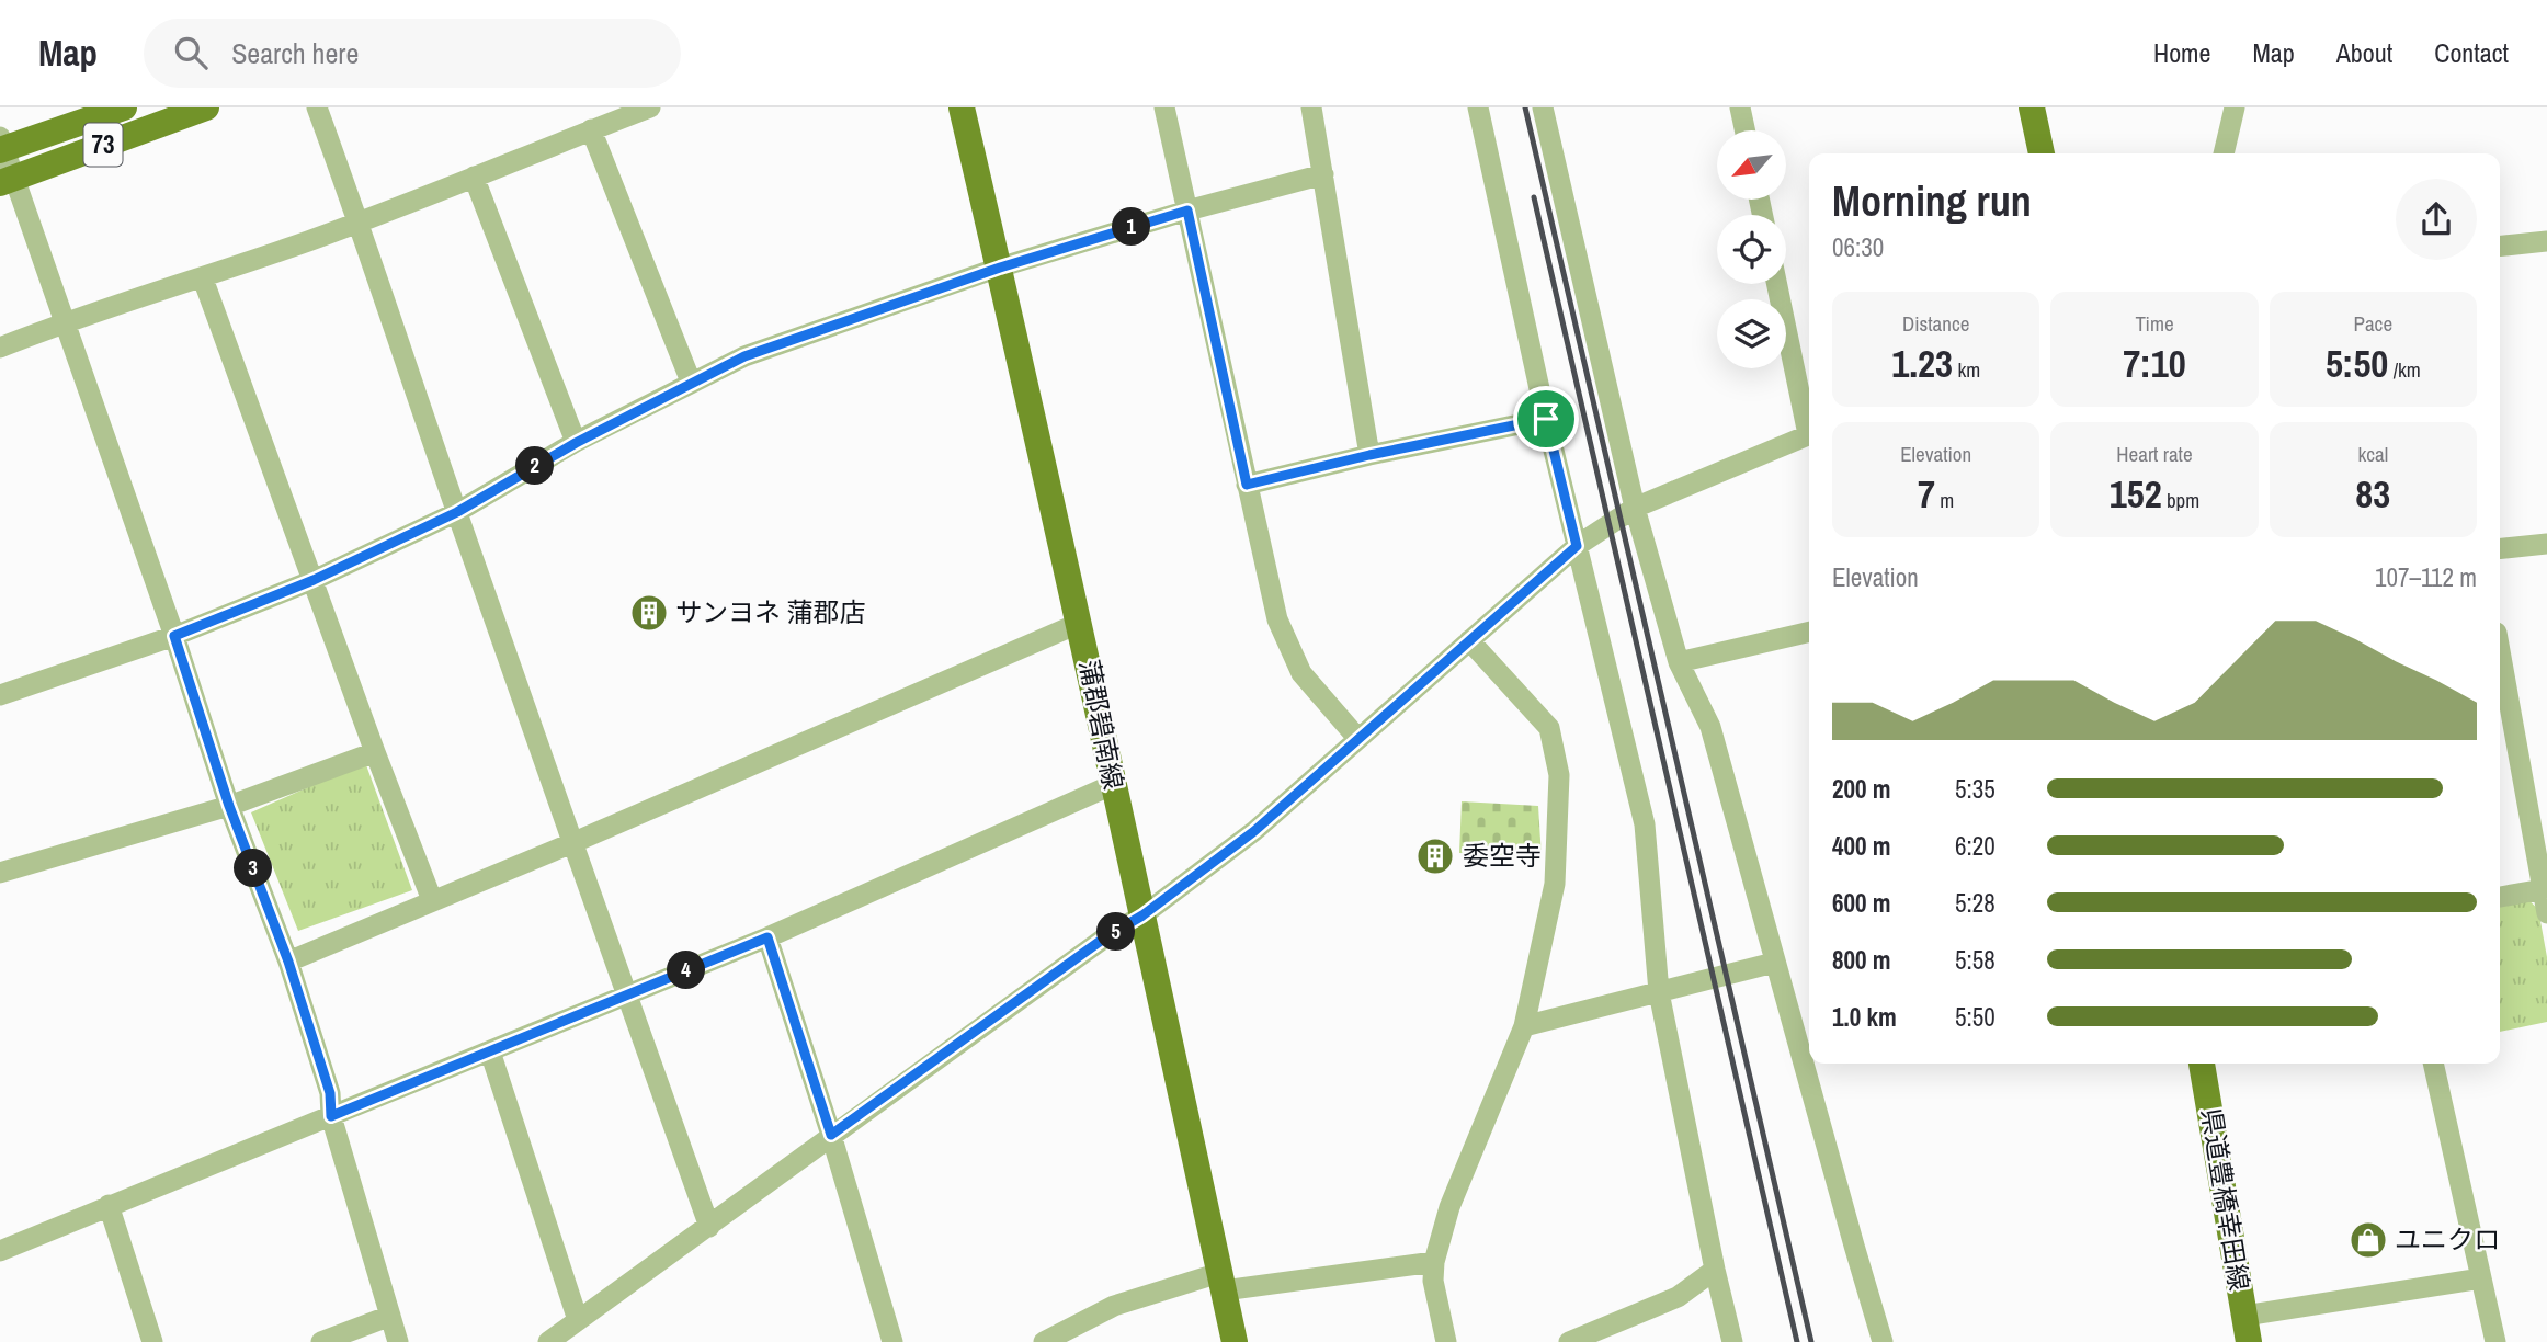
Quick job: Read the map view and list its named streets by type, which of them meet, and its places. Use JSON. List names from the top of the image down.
{
  "streets": {
    "main road": ["73", "蒲郡碧南線", "県道豊橋幸田線"]
  },
  "places": {
    "building": ["サンヨネ 蒲郡店", "委空寺"],
    "shop": ["ユニクロ"]
  },
  "north": "bottom left",
  "page": {
    "header": "Map",
    "search": "Search here",
    "nav": [
      "Home",
      "Map",
      "About",
      "Contact"
    ],
    "heading": ["Morning run", "06:30"],
    "pins": [
      "1",
      "2",
      "3",
      "5",
      "4"
    ],
    "stats": [
      ["Distance", "1.23 km"],
      ["Time", "7:10"],
      ["Pace", "5:50 /km"],
      ["Elevation", "7 m"],
      ["Heart rate", "152 bpm"],
      ["kcal", "83"]
    ],
    "chart": ["Elevation", "107–112 m"],
    "list": [
      {
        "name": "200 m",
        "note": "5:35"
      },
      {
        "name": "400 m",
        "note": "6:20"
      },
      {
        "name": "600 m",
        "note": "5:28"
      },
      {
        "name": "800 m",
        "note": "5:58"
      },
      {
        "name": "1.0 km",
        "note": "5:50"
      }
    ]
  }
}
